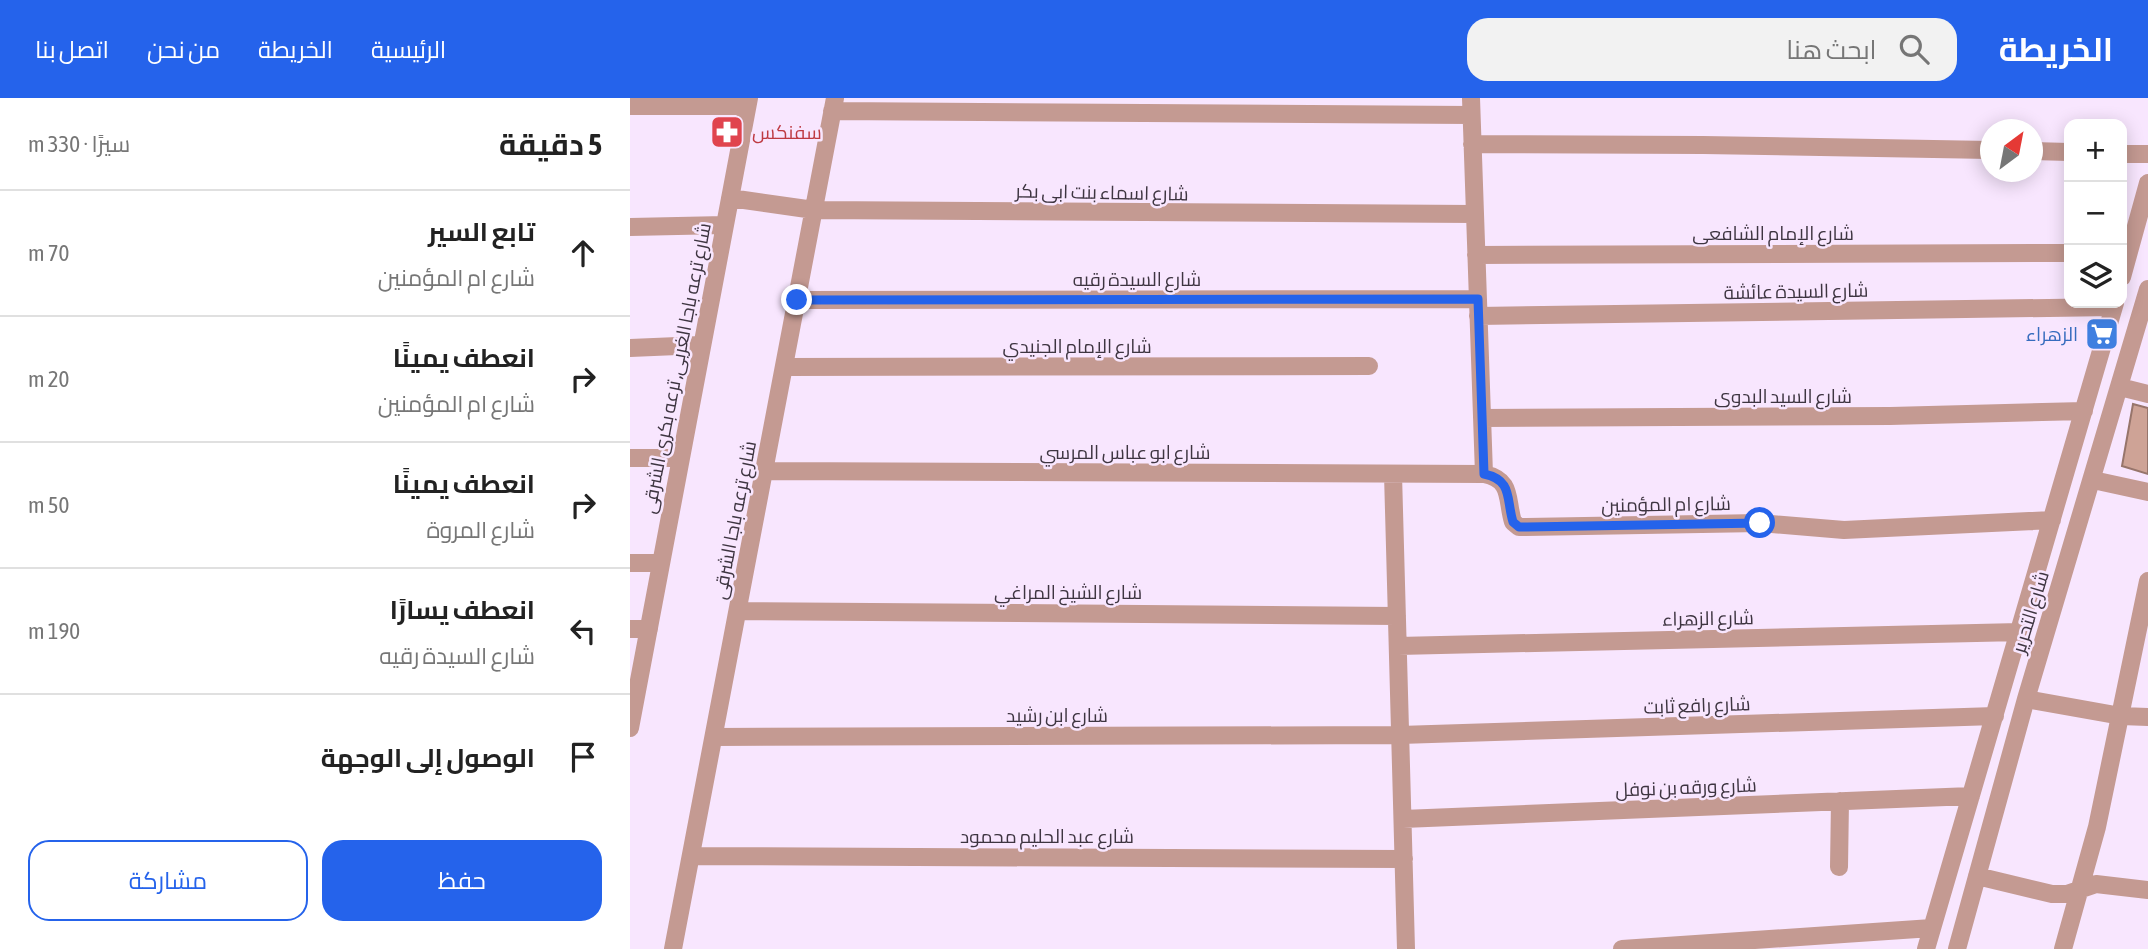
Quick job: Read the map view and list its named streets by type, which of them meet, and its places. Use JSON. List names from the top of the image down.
{
  "streets": {
    "street": [
      "شارع اسماء بنت ابى بكر",
      "شارع الإمام الشافعى",
      "شارع السيدة رقيه",
      "شارع السيدة عائشة",
      "شارع الإمام الجنيدي",
      "شارع ترعه باجا الغربى, ترعه بكرى الشرقى",
      "شارع السيد البدوى",
      "شارع ابو عباس المرسي",
      "شارع ام المؤمنين",
      "شارع ترعه باجا الشرقى",
      "شارع الشيخ المراغي",
      "شارع التحرير",
      "شارع الزهراء",
      "شارع رافع ثابت",
      "شارع ابن رشيد",
      "شارع ورقه بن نوفل",
      "شارع عبد الحليم محمود"
    ]
  },
  "crossings": [
    ["شارع اسماء بنت ابى بكر", "شارع ترعه باجا الغربى, ترعه بكرى الشرقى"],
    ["شارع اسماء بنت ابى بكر", "شارع ترعه باجا الشرقى"],
    ["شارع السيدة رقيه", "شارع السيدة عائشة"],
    ["شارع السيدة رقيه", "شارع ترعه باجا الشرقى"],
    ["شارع السيدة عائشة", "شارع التحرير"],
    ["شارع الإمام الجنيدي", "شارع ترعه باجا الشرقى"],
    ["شارع السيد البدوى", "شارع التحرير"],
    ["شارع ابو عباس المرسي", "شارع ام المؤمنين"],
    ["شارع ابو عباس المرسي", "شارع ترعه باجا الشرقى"],
    ["شارع ام المؤمنين", "شارع التحرير"],
    ["شارع ترعه باجا الشرقى", "شارع الشيخ المراغي"],
    ["شارع ترعه باجا الشرقى", "شارع ابن رشيد"],
    ["شارع ترعه باجا الشرقى", "شارع عبد الحليم محمود"],
    ["شارع التحرير", "شارع الزهراء"],
    ["شارع التحرير", "شارع رافع ثابت"],
    ["شارع التحرير", "شارع ورقه بن نوفل"],
    ["شارع رافع ثابت", "شارع ابن رشيد"]
  ],
  "places": {
    "pharmacy": ["سفنكس"],
    "supermarket": ["الزهراء"]
  },
  "north": "top right",
  "page": {
    "header": "الخريطة",
    "search": "ابحث هنا",
    "nav": [
      "الرئيسية",
      "الخريطة",
      "من نحن",
      "اتصل بنا"
    ],
    "heading": ["5 دقيقة", "سيرًا · 330 m"],
    "map_buttons": ["+", "−"],
    "list": [
      ["تابع السير", "شارع ام المؤمنين", "70 m"],
      ["انعطف يمينًا", "شارع ام المؤمنين", "20 m"],
      ["انعطف يمينًا", "شارع المروة", "50 m"],
      ["انعطف يسارًا", "شارع السيدة رقيه", "190 m"],
      "الوصول إلى الوجهة"
    ],
    "buttons": ["حفظ", "مشاركة"]
  }
}
